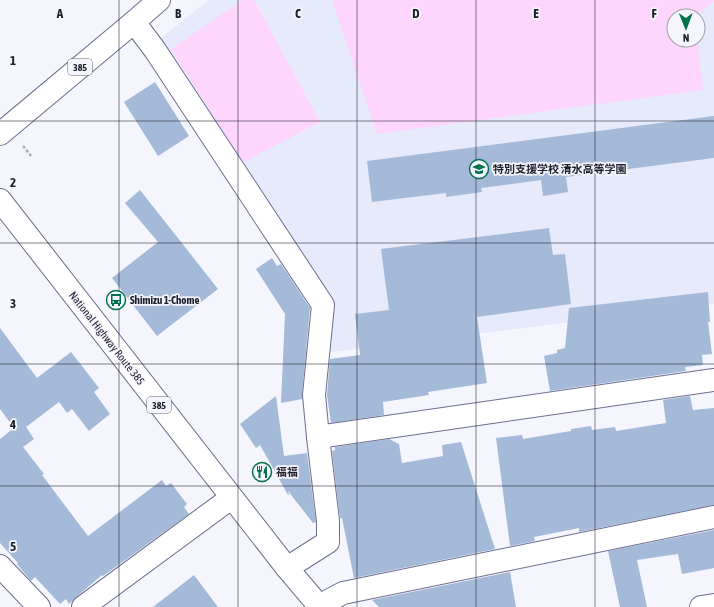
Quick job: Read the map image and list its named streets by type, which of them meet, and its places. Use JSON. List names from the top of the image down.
{
  "streets": {
    "main road": ["385", "National Highway Route 385"]
  },
  "places": {
    "school or university": ["特別支援学校 清水高等学園"],
    "bus stop": ["Shimizu 1-Chome"],
    "restaurant": ["福福"]
  },
  "north": "bottom",
  "grid": {
    "columns": [
      "A",
      "B",
      "C",
      "D",
      "E",
      "F"
    ],
    "rows": [
      "1",
      "2",
      "3",
      "4",
      "5"
    ]
  }
}
